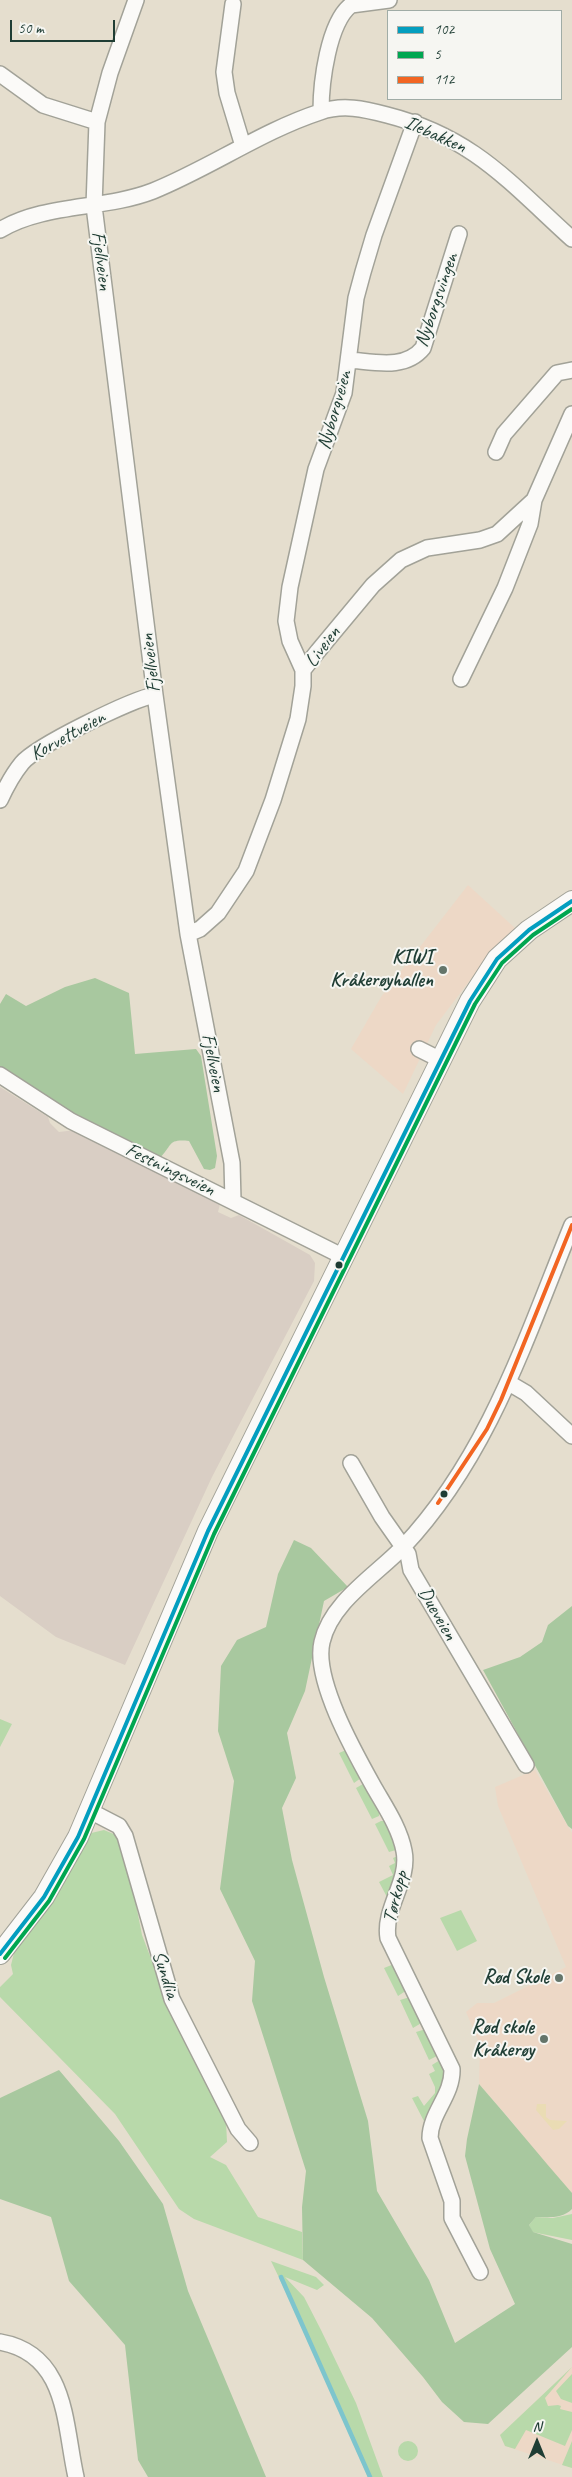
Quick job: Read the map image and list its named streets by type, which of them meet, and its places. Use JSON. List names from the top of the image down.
{
  "streets": {
    "street": [
      "Ilebakken",
      "Fjellveien",
      "Nyborgsvingen",
      "Nyborgveien",
      "Liveien",
      "Korvettveien",
      "Festningsveien",
      "Dueveien",
      "Tørkopp",
      "Sundlia"
    ]
  },
  "crossings": [
    ["Ilebakken", "Fjellveien"],
    ["Ilebakken", "Nyborgveien"],
    ["Fjellveien", "Liveien"],
    ["Fjellveien", "Korvettveien"],
    ["Fjellveien", "Festningsveien"],
    ["Nyborgsvingen", "Nyborgveien"],
    ["Nyborgveien", "Liveien"],
    ["Dueveien", "Tørkopp"]
  ],
  "places": ["KIWI Kråkerøyhallen", "Rød Skole", "Rød skole Kråkerøy"],
  "lines": ["transit line 102", "transit line 5", "transit line 112"],
  "legend": ["102", "5", "112"],
  "scale_bar": "50 m",
  "north": "top"
}
